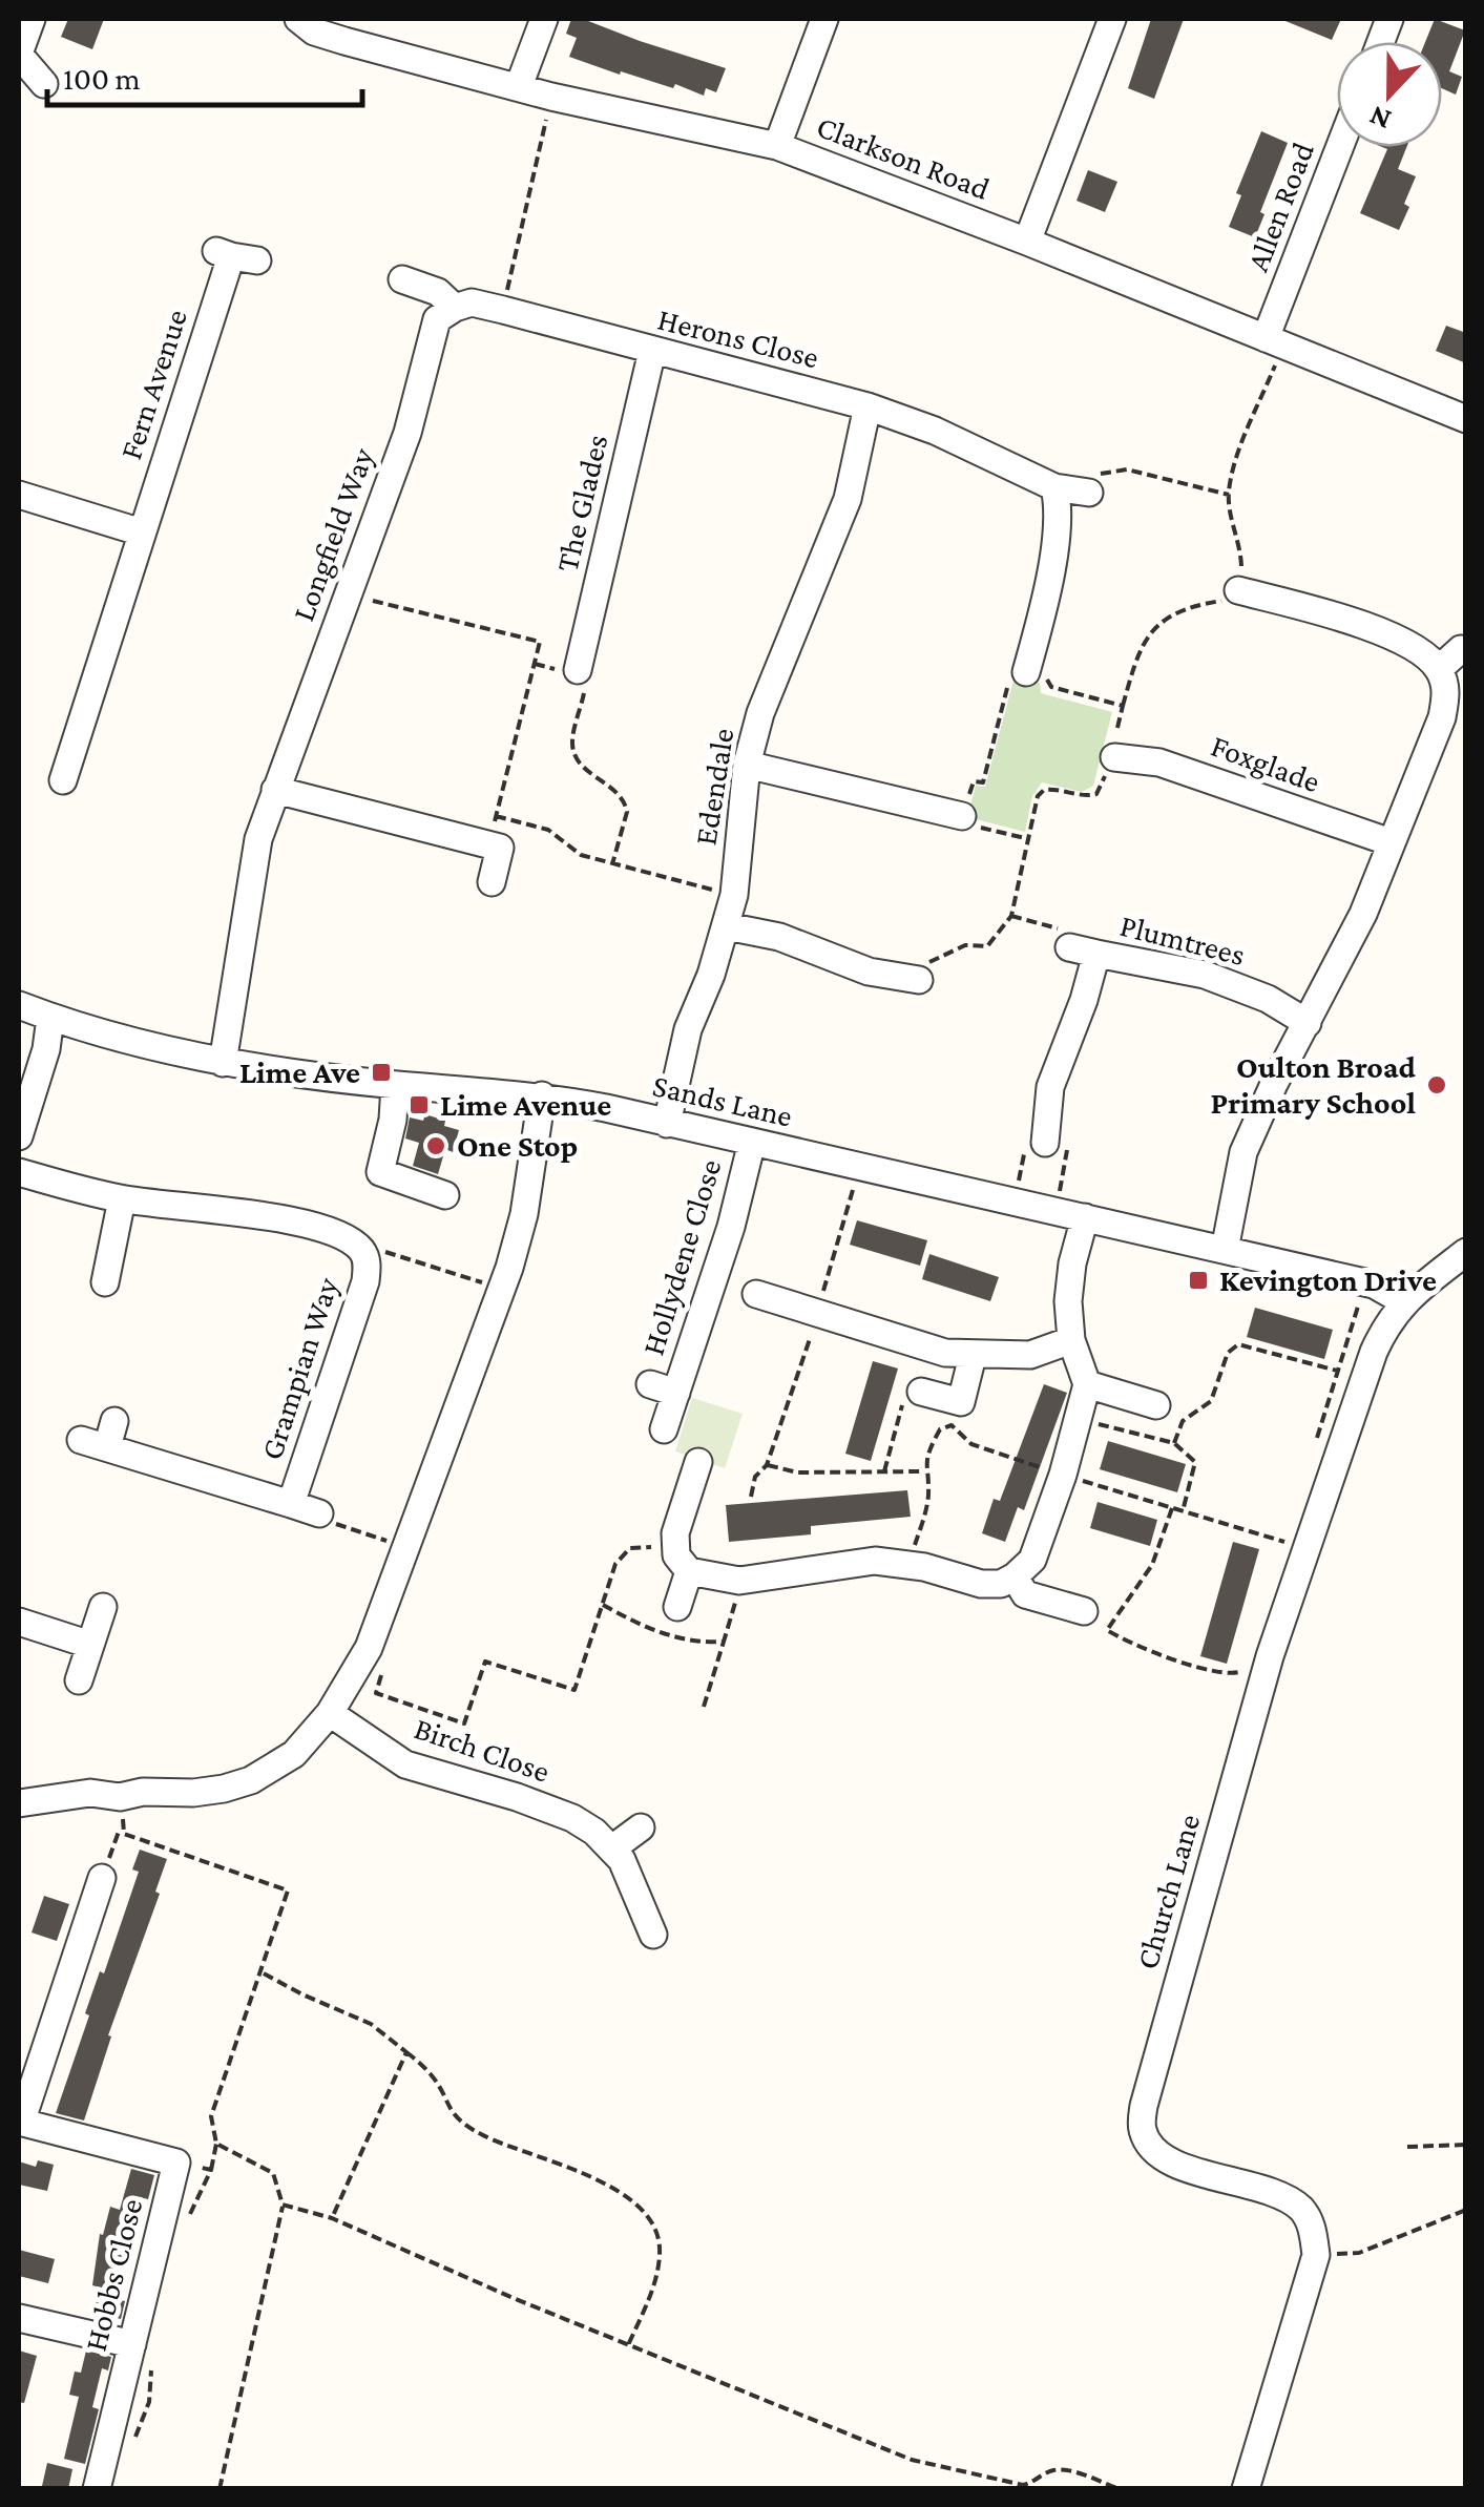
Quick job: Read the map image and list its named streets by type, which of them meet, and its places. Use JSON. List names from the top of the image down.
{
  "streets": {
    "street": [
      "Clarkson Road",
      "Allen Road",
      "Herons Close",
      "Fern Avenue",
      "The Glades",
      "Longfield Way",
      "Foxglade",
      "Edendale",
      "Plumtrees",
      "Sands Lane",
      "Hollydene Close",
      "Grampian Way",
      "Birch Close",
      "Church Lane",
      "Hobbs Close"
    ]
  },
  "crossings": [
    ["Clarkson Road", "Allen Road"],
    ["Herons Close", "The Glades"],
    ["Herons Close", "Longfield Way"],
    ["Herons Close", "Edendale"],
    ["Longfield Way", "Sands Lane"],
    ["Edendale", "Sands Lane"],
    ["Sands Lane", "Hollydene Close"],
    ["Sands Lane", "Church Lane"]
  ],
  "places": {
    "transit": ["Lime Ave", "Lime Avenue", "Kevington Drive"],
    "other": ["Oulton Broad Primary School", "One Stop"]
  },
  "scale_bar": "100 m",
  "north": "bottom"
}
